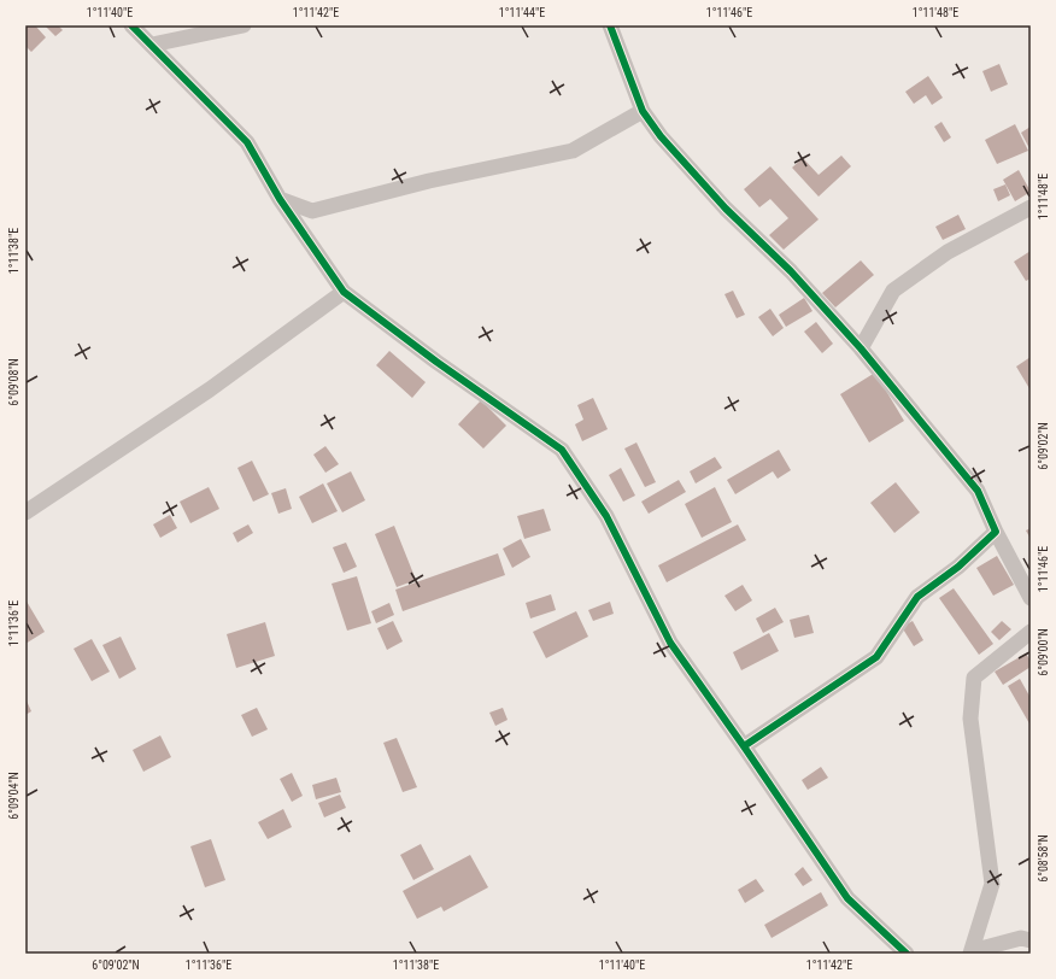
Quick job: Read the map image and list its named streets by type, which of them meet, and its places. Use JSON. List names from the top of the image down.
{
  "coordinates": [
    "1°11'40\"E",
    "1°11'42\"E",
    "1°11'44\"E",
    "1°11'46\"E",
    "1°11'48\"E",
    "1°11'38\"E",
    "6°09'08\"N",
    "6°09'02\"N",
    "1°11'36\"E",
    "6°09'00\"N",
    "6°09'04\"N",
    "6°08'58\"N"
  ]
}
